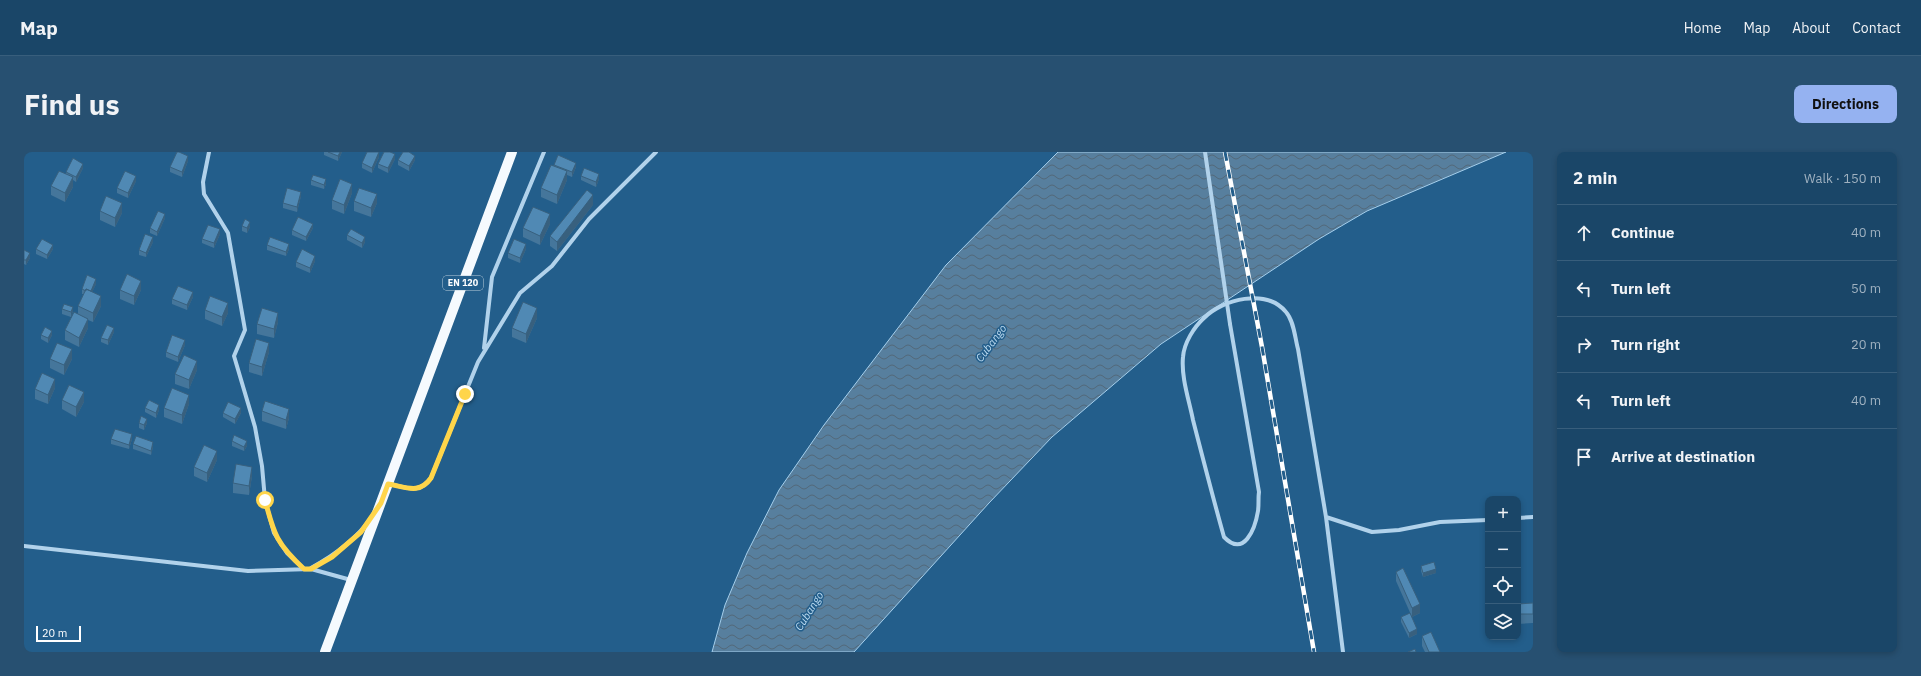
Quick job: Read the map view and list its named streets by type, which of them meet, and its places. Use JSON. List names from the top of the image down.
{
  "streets": {
    "main road": ["EN 120"]
  },
  "water": ["Cubango"],
  "scale_bar": "20 m",
  "page": {
    "header": "Map",
    "nav": [
      "Home",
      "Map",
      "About",
      "Contact"
    ],
    "buttons": "Directions",
    "title": "Find us",
    "heading": ["2 min", "Walk · 150 m"],
    "list": [
      ["Continue", "40 m"],
      ["Turn left", "50 m"],
      ["Turn right", "20 m"],
      ["Turn left", "40 m"],
      "Arrive at destination"
    ],
    "map_buttons": ["+", "−"],
    "scale": "20 m"
  }
}
